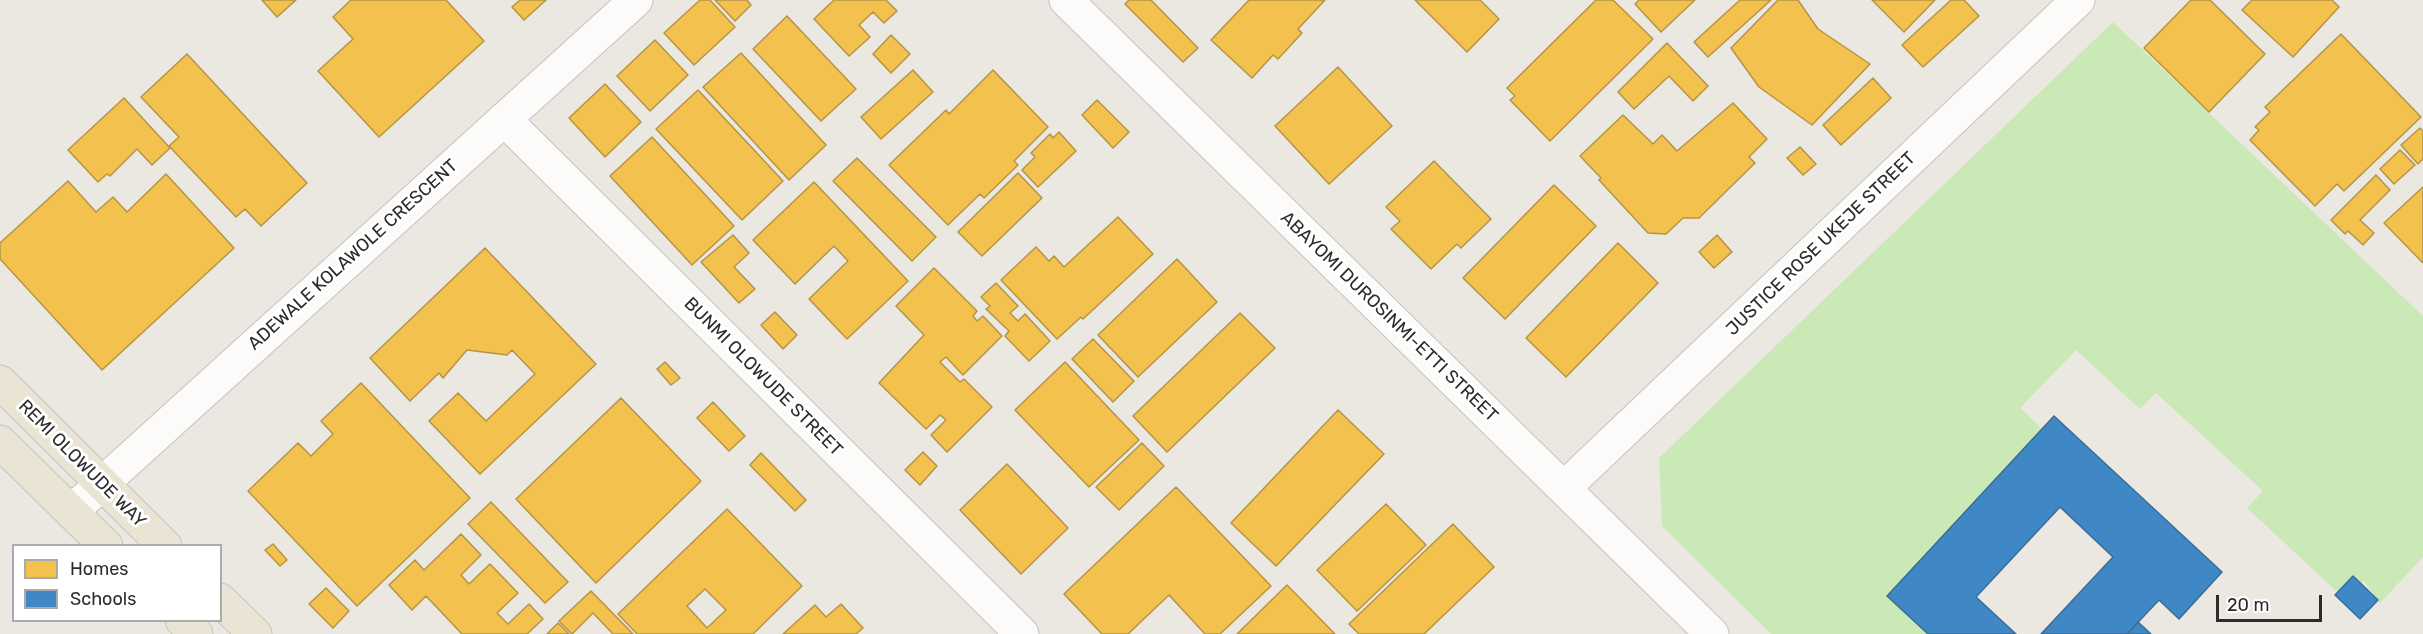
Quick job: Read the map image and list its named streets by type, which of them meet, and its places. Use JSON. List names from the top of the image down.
{
  "streets": {
    "main road": ["REMI OLOWUDE WAY"],
    "street": [
      "JUSTICE ROSE UKEJE STREET",
      "ADEWALE KOLAWOLE CRESCENT",
      "ABAYOMI DUROSINMI-ETTI STREET",
      "BUNMI OLOWUDE STREET"
    ]
  },
  "crossings": [
    ["JUSTICE ROSE UKEJE STREET", "ABAYOMI DUROSINMI-ETTI STREET"],
    ["ADEWALE KOLAWOLE CRESCENT", "BUNMI OLOWUDE STREET"],
    ["ADEWALE KOLAWOLE CRESCENT", "REMI OLOWUDE WAY"]
  ],
  "legend": ["Homes", "Schools"],
  "scale_bar": "20 m"
}
